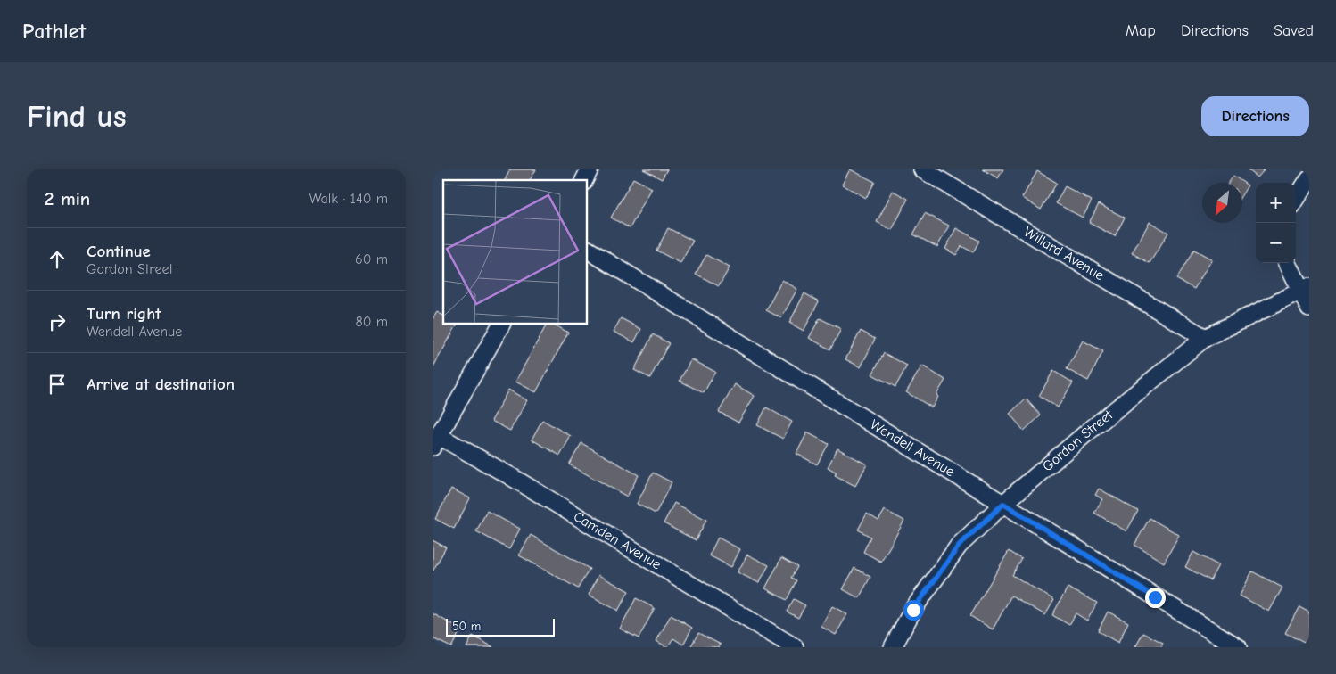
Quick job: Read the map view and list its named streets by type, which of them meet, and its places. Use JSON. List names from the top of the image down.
{
  "streets": {
    "street": [
      "Willard Avenue",
      "Gordon Street",
      "Wendell Avenue",
      "Camden Avenue"
    ]
  },
  "crossings": [
    ["Willard Avenue", "Gordon Street"],
    ["Gordon Street", "Wendell Avenue"]
  ],
  "scale_bar": "50 m",
  "north": "bottom left",
  "page": {
    "header": "Pathlet",
    "nav": ["Map", "Directions", "Saved"],
    "buttons": "Directions",
    "title": "Find us",
    "heading": ["2 min", "Walk · 140 m"],
    "map_buttons": ["+", "−"],
    "list": [
      ["Continue", "Gordon Street", "60 m"],
      ["Turn right", "Wendell Avenue", "80 m"],
      "Arrive at destination"
    ],
    "scale": "50 m"
  }
}
